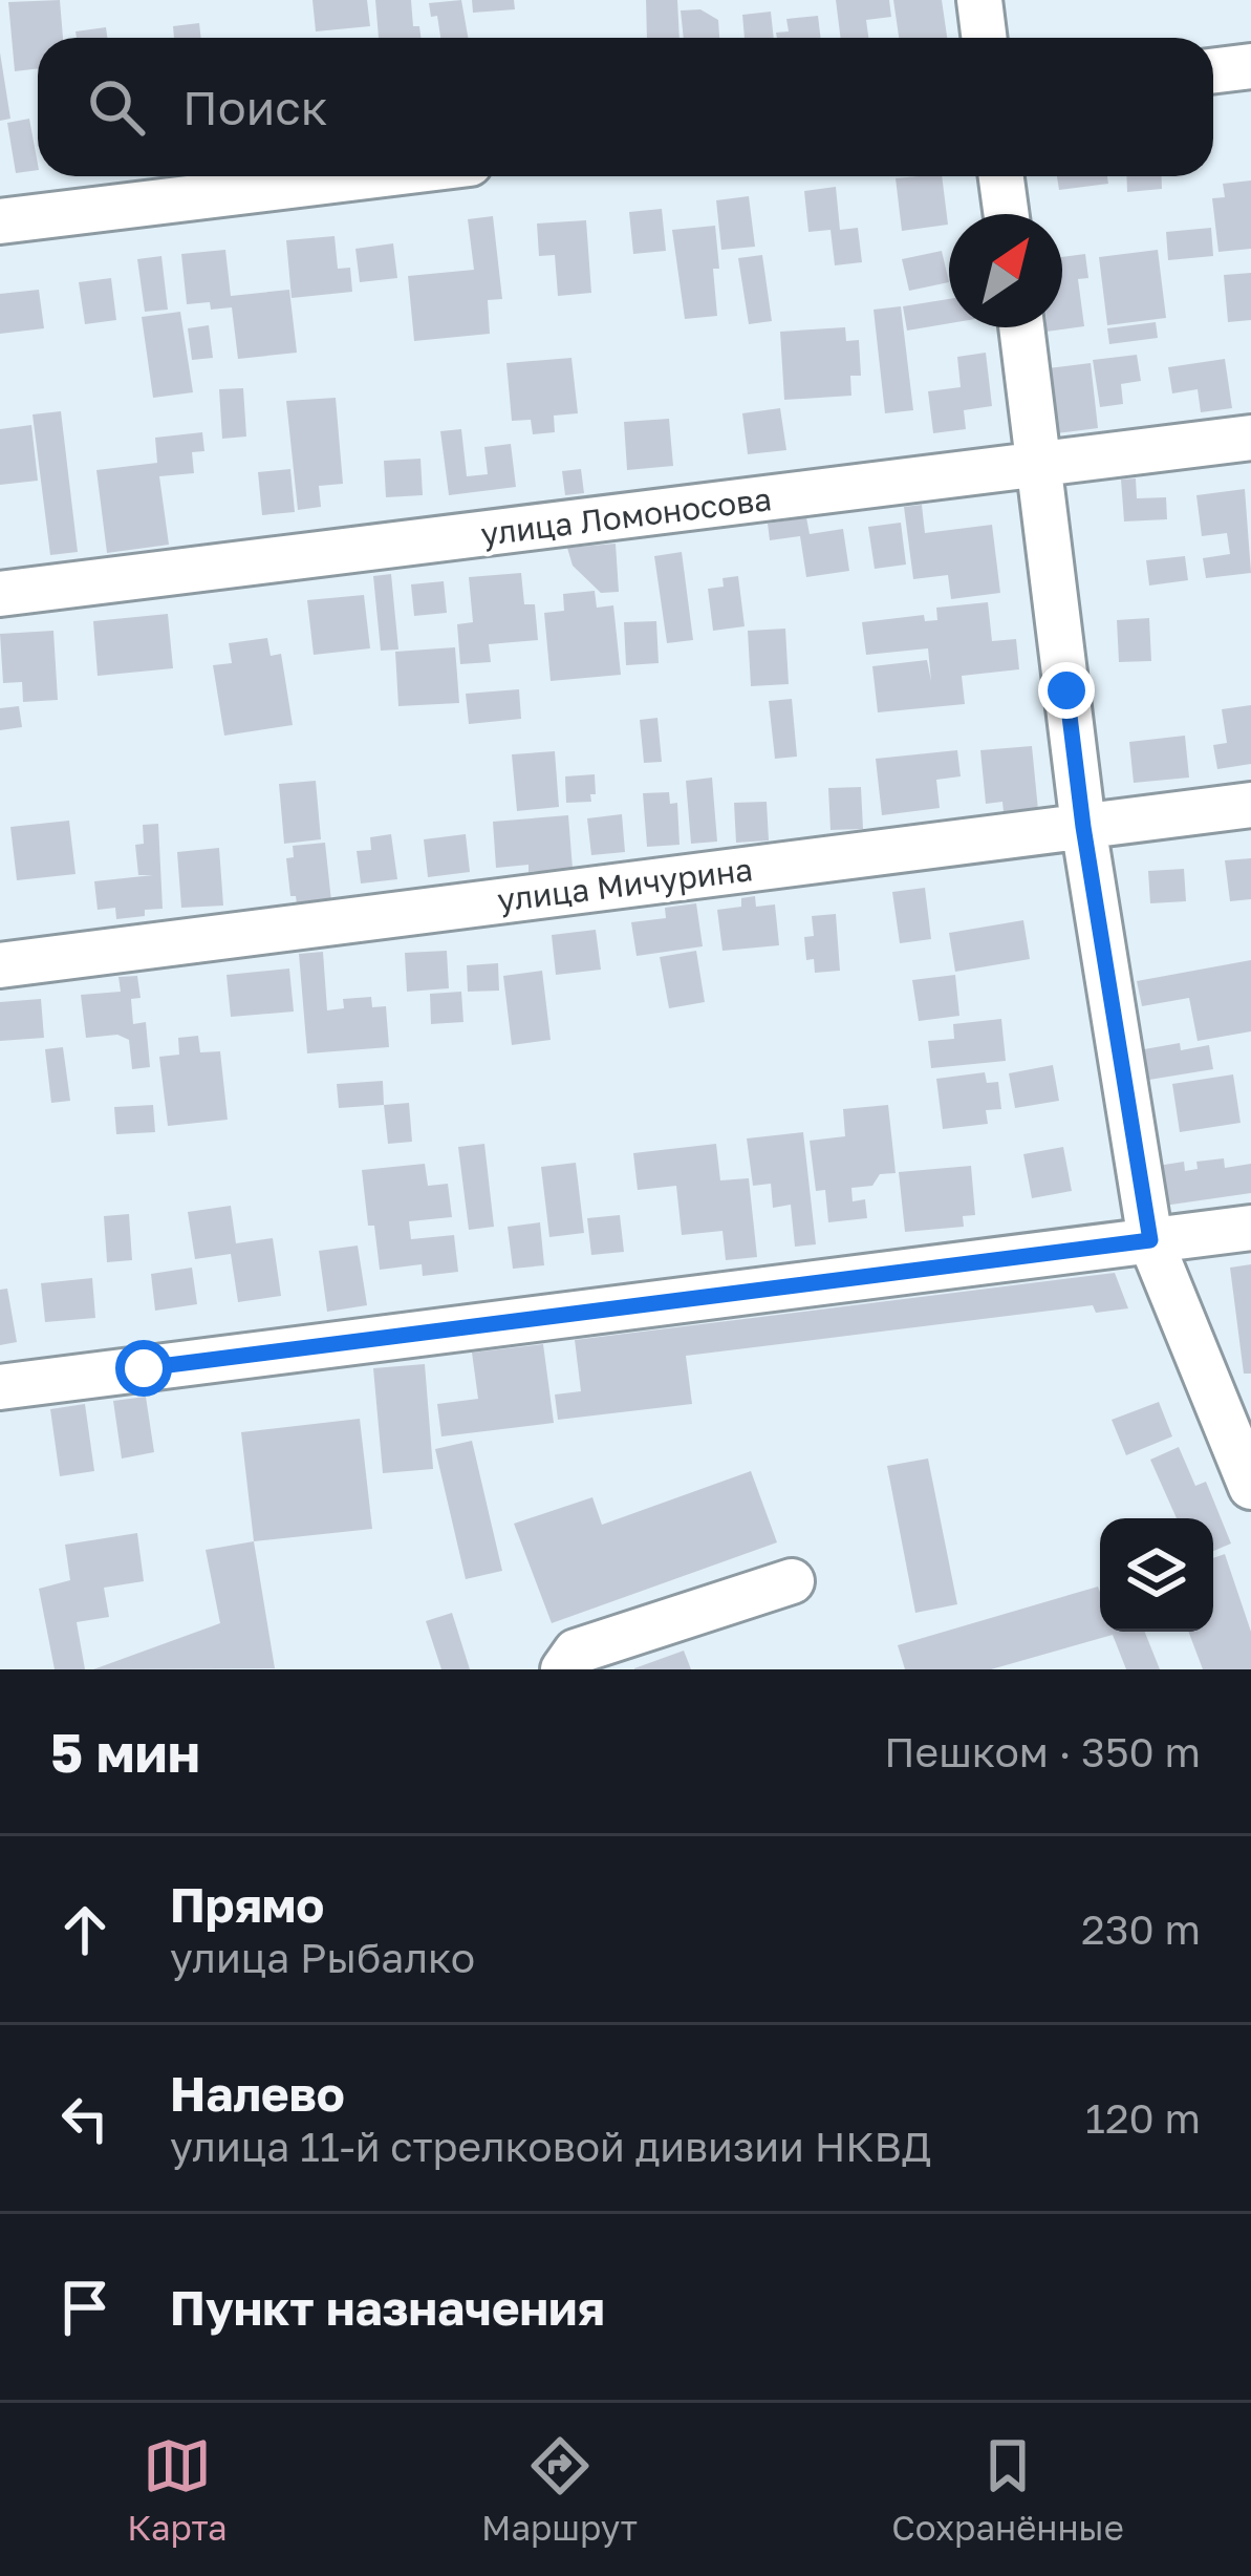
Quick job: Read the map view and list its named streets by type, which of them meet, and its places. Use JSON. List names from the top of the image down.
{
  "streets": {
    "street": ["улица Ломоносова", "улица Мичурина"]
  },
  "north": "top right",
  "page": {
    "search": "Поиск",
    "heading": ["5 мин", "Пешком · 350 m"],
    "list": [
      ["Прямо", "улица Рыбалко", "230 m"],
      ["Налево", "улица 11-й стрелковой дивизии НКВД", "120 m"],
      "Пункт назначения"
    ],
    "nav": ["Карта", "Маршрут", "Сохранённые"]
  }
}
